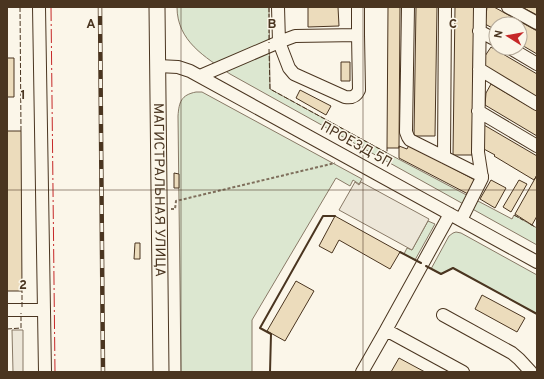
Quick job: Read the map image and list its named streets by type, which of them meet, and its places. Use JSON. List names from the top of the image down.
{
  "streets": {
    "main road": ["МАГИСТРАЛЬНАЯ УЛИЦА"],
    "street": ["ПРОЕЗД 5П"]
  },
  "crossings": [
    ["ПРОЕЗД 5П", "МАГИСТРАЛЬНАЯ УЛИЦА"]
  ],
  "north": "left",
  "grid": {
    "columns": ["A", "B", "C"],
    "rows": ["1", "2"]
  }
}
